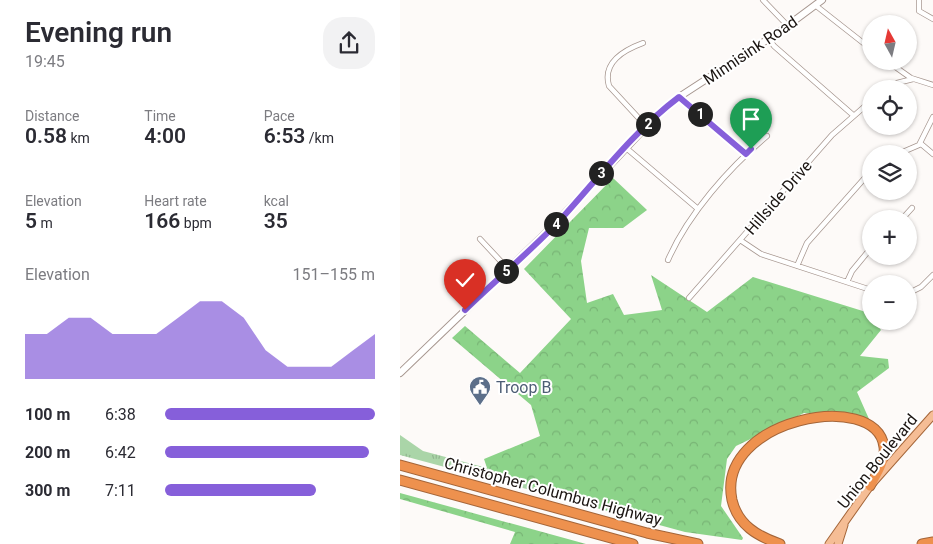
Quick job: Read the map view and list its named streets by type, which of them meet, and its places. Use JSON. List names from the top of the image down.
{
  "streets": {
    "highway": ["Christopher Columbus Highway"],
    "main road": ["Union Boulevard"],
    "street": ["Minnisink Road", "Hillside Drive"]
  },
  "places": {
    "public building": ["Troop B"]
  },
  "north": "top",
  "page": {
    "heading": ["Evening run", "19:45"],
    "map_buttons": ["+", "−"],
    "stats": [
      ["Distance", "0.58 km"],
      ["Time", "4:00"],
      ["Pace", "6:53 /km"],
      ["Elevation", "5 m"],
      ["Heart rate", "166 bpm"],
      ["kcal", "35"]
    ],
    "pins": [
      "1",
      "2",
      "3",
      "4",
      "5"
    ],
    "chart": ["Elevation", "151–155 m"],
    "list": [
      {
        "name": "100 m",
        "note": "6:38"
      },
      {
        "name": "200 m",
        "note": "6:42"
      },
      {
        "name": "300 m",
        "note": "7:11"
      }
    ]
  }
}
